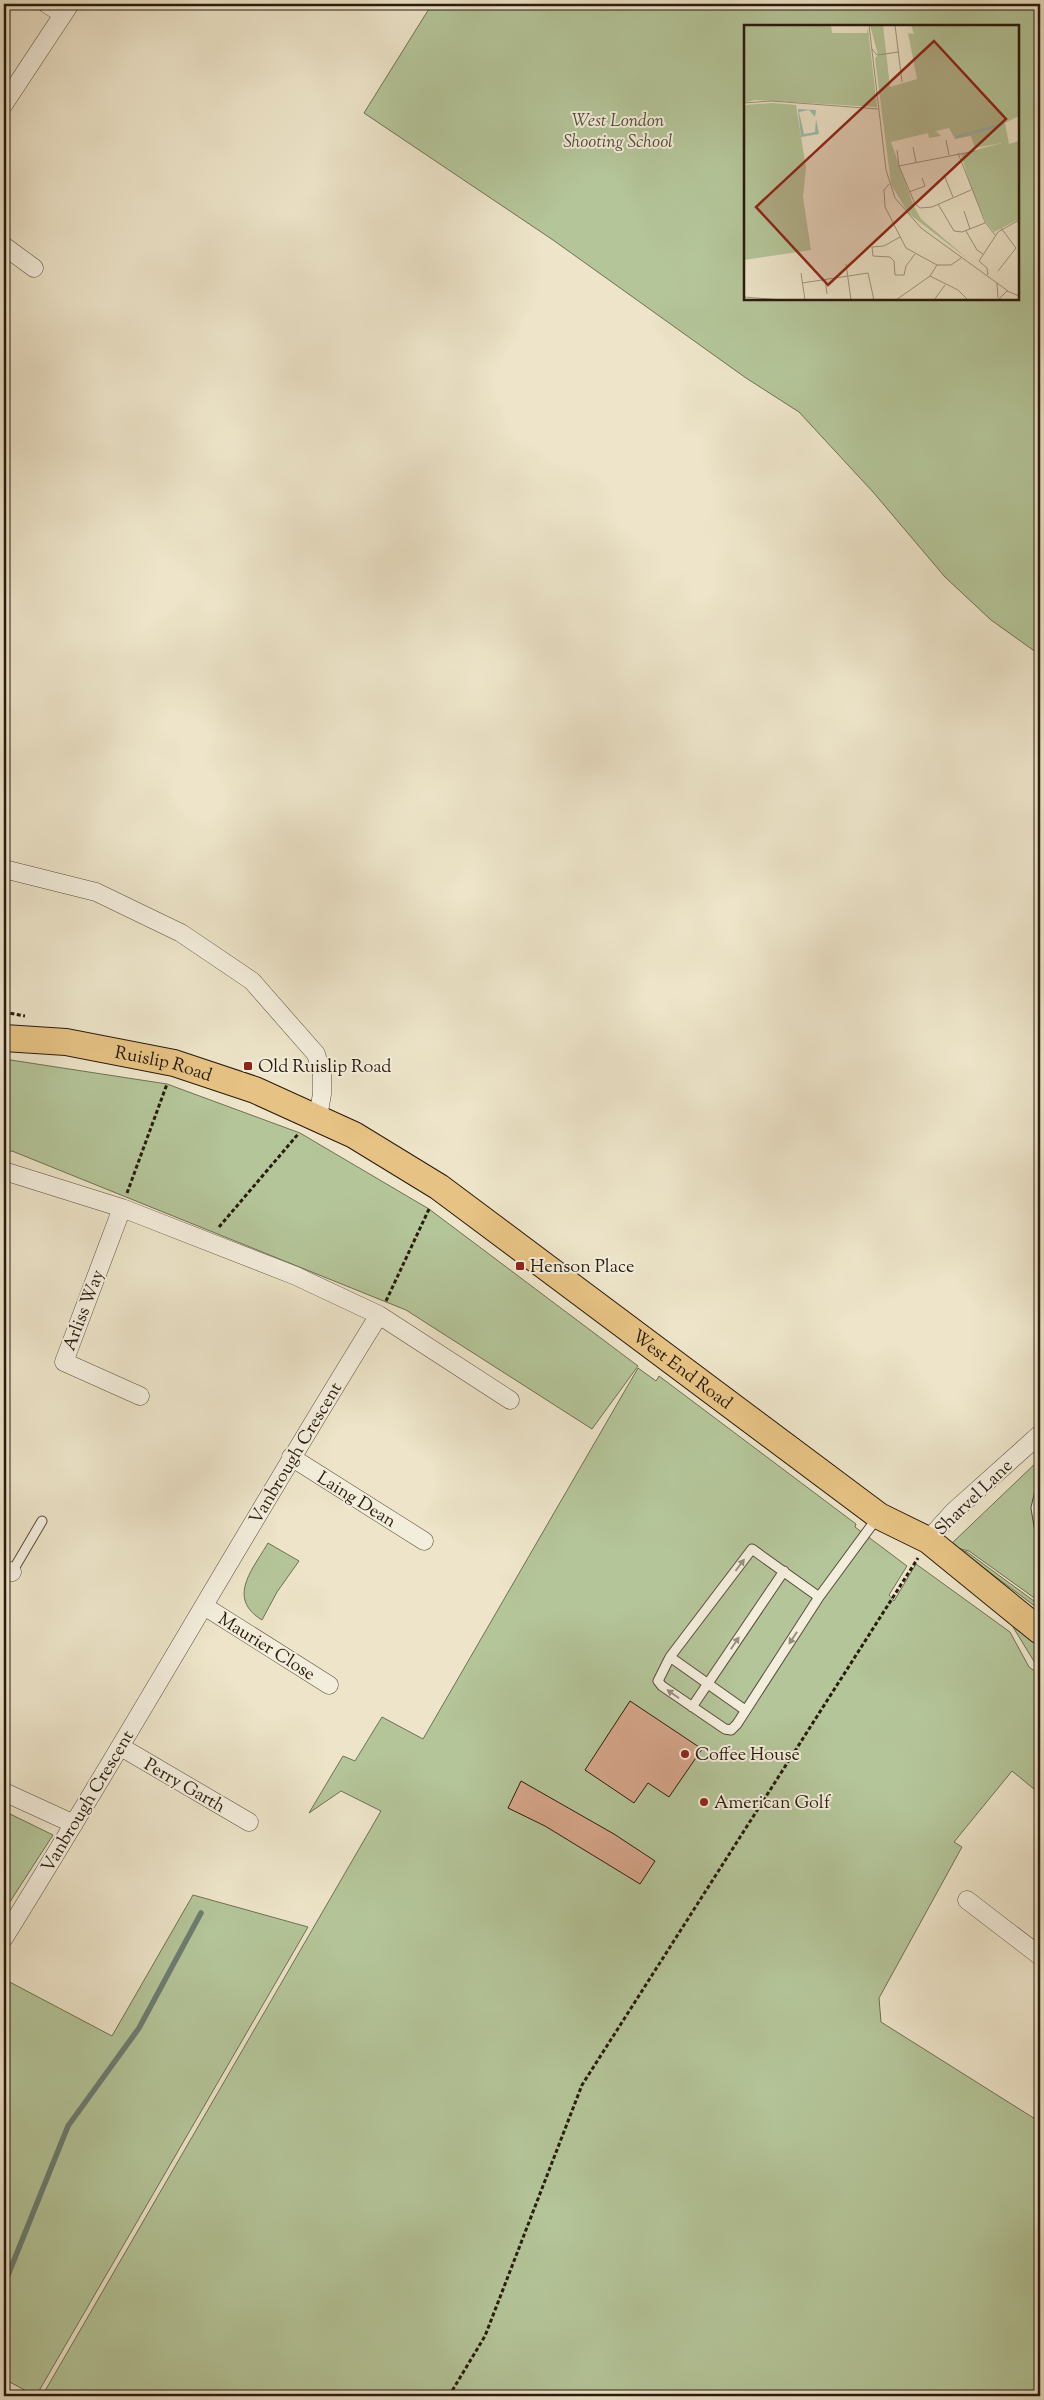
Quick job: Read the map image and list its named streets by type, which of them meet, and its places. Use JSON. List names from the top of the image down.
{
  "streets": {
    "main road": ["Ruislip Road", "West End Road"],
    "street": [
      "Arliss Way",
      "Vanbrough Crescent",
      "Sharvel Lane",
      "Laing Dean",
      "Maurier Close",
      "Perry Garth"
    ]
  },
  "crossings": [
    ["Ruislip Road", "West End Road"],
    ["West End Road", "Sharvel Lane"],
    ["Vanbrough Crescent", "Laing Dean"],
    ["Vanbrough Crescent", "Maurier Close"],
    ["Vanbrough Crescent", "Perry Garth"]
  ],
  "parks": ["West London Shooting School"],
  "places": {
    "transit": ["Old Ruislip Road", "Henson Place"],
    "other": ["Coffee House", "American Golf"]
  }
}
